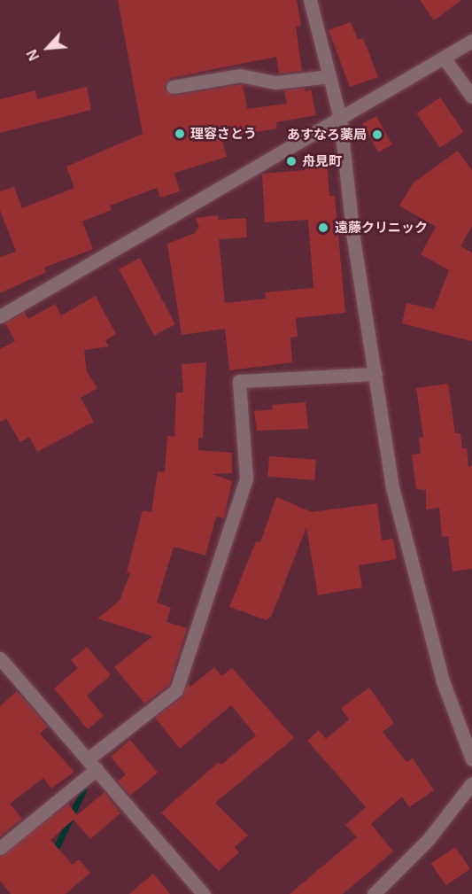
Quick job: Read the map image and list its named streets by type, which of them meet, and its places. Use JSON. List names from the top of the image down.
{
  "places": [
    "理容さとう",
    "あすなろ薬局",
    "舟見町",
    "遠藤クリニック"
  ],
  "north": "bottom left"
}
